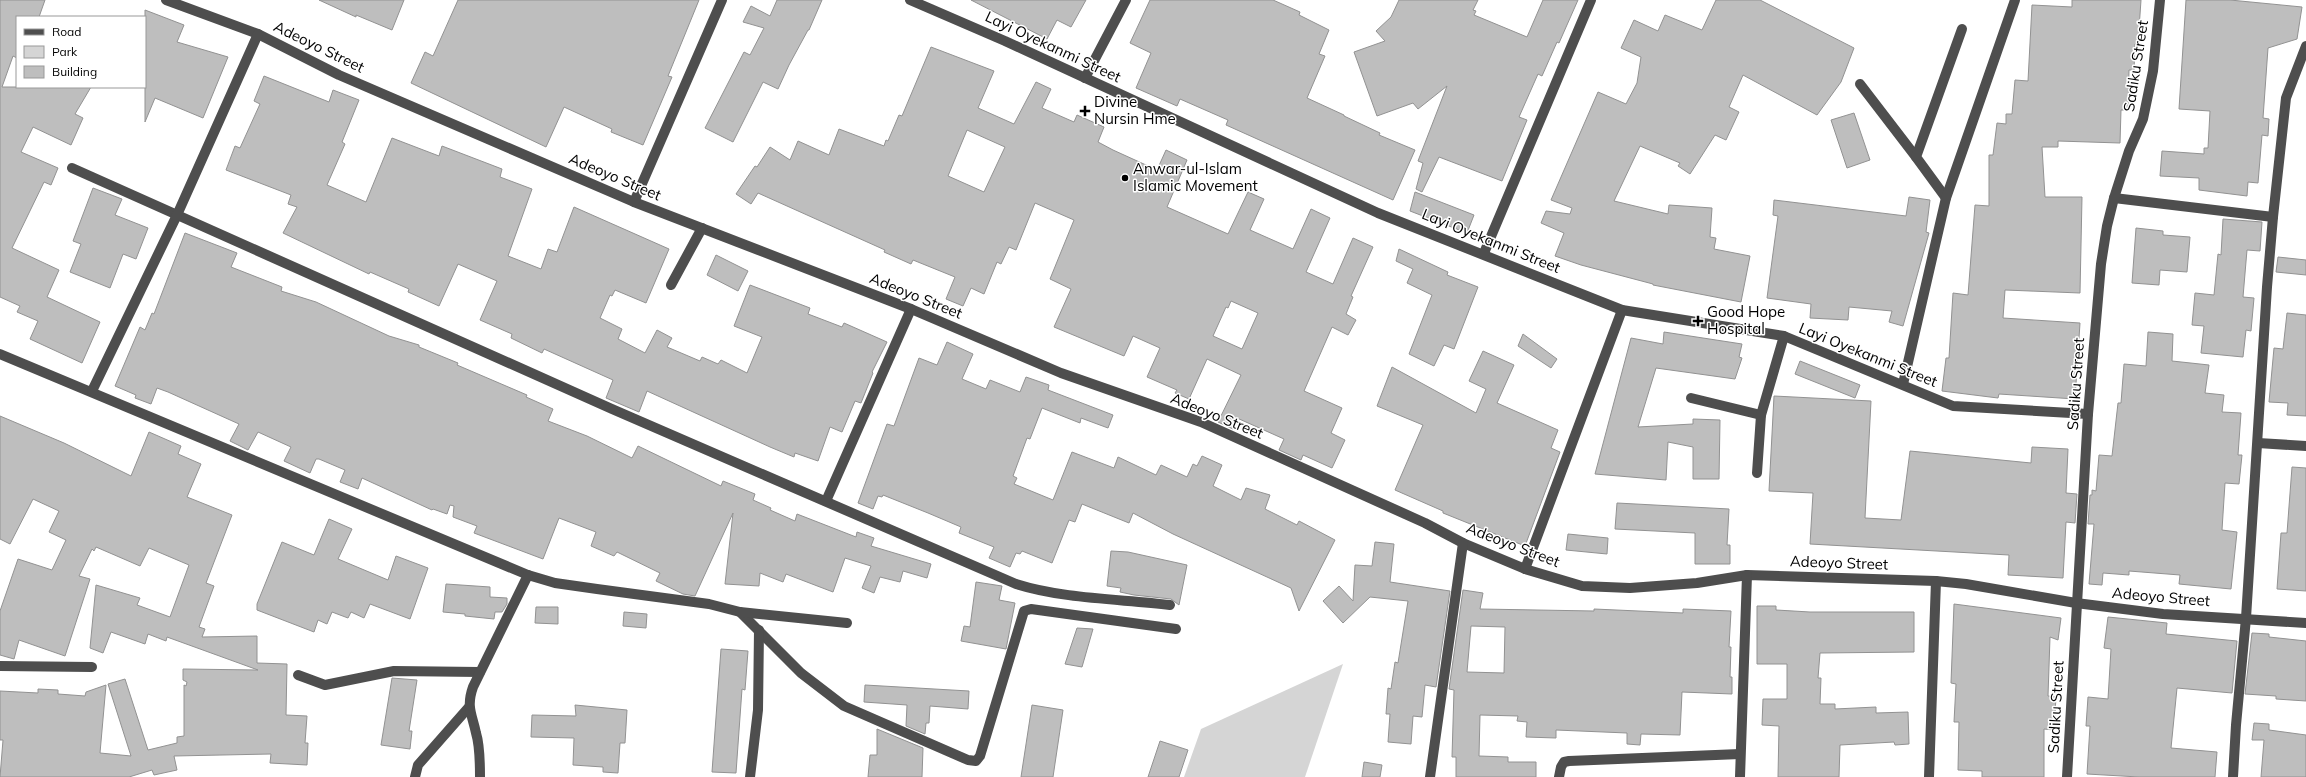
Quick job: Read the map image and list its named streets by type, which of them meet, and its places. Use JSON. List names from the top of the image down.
{
  "streets": {
    "street": ["Adeoyo Street", "Layi Oyekanmi Street", "Sadiku Street"]
  },
  "crossings": [
    ["Adeoyo Street", "Sadiku Street"],
    ["Layi Oyekanmi Street", "Sadiku Street"]
  ],
  "places": {
    "health": ["Divine Nursin Hme", "Good Hope Hospital"],
    "other": ["Anwar-ul-Islam Islamic Movement"]
  },
  "legend": ["Road", "Park", "Building"]
}
